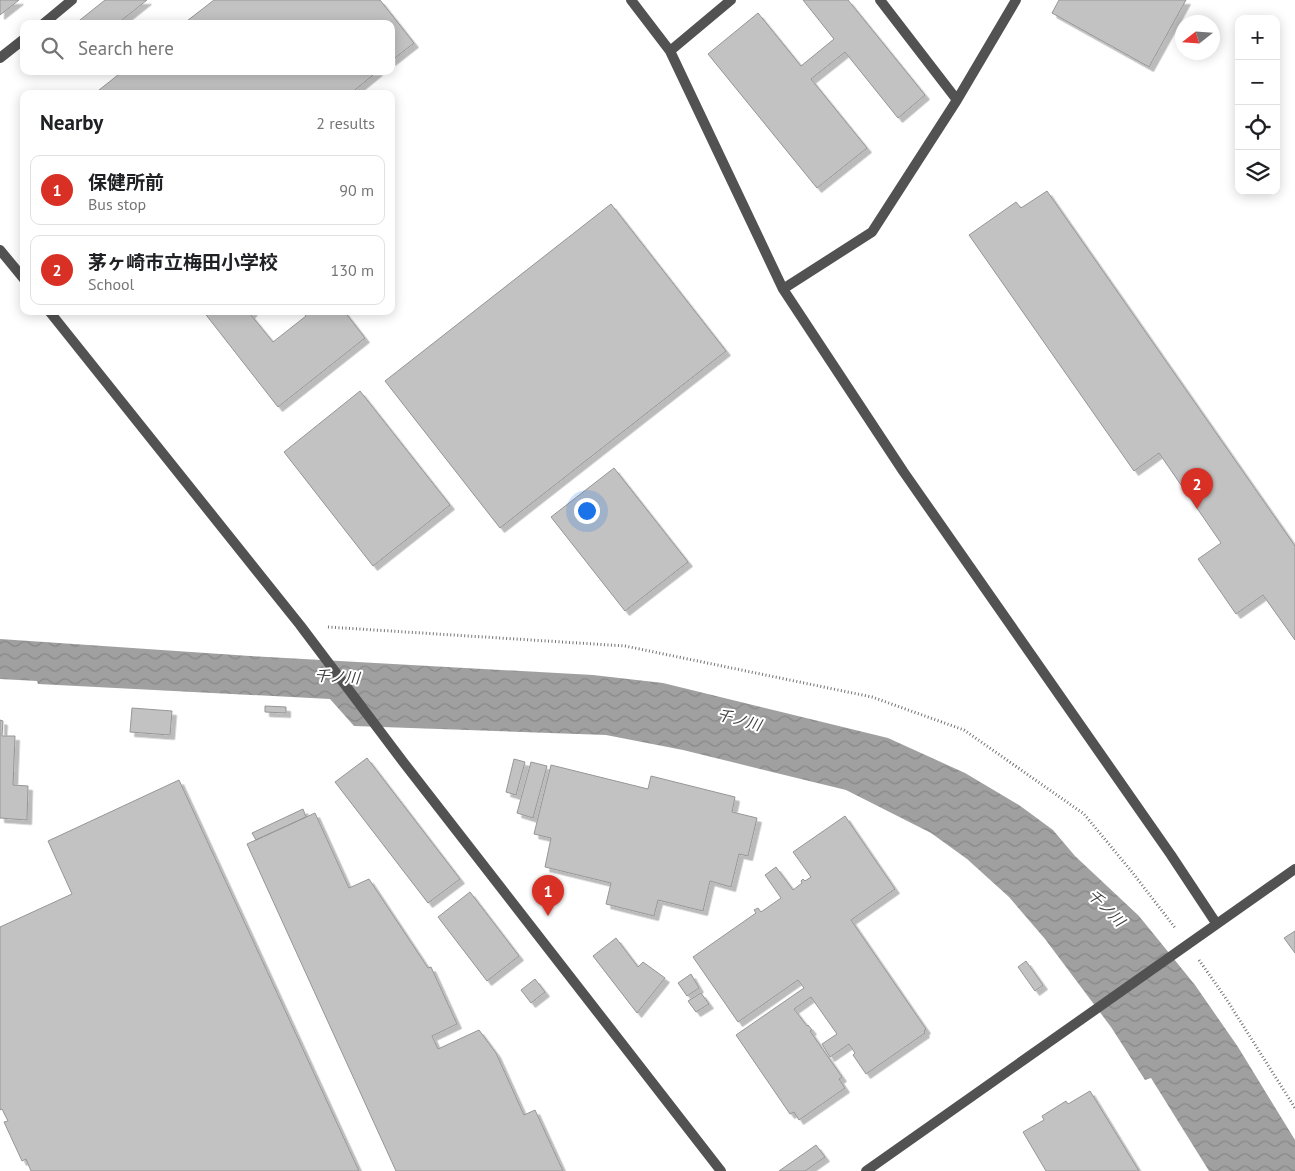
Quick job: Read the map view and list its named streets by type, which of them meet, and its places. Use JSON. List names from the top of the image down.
{
  "water": ["千ノ川"],
  "north": "left",
  "page": {
    "map_buttons": ["+", "−"],
    "search": "Search here",
    "heading": ["Nearby", "2 results"],
    "list": [
      {
        "mark": "1",
        "name": "保健所前",
        "note": "Bus stop",
        "value": "90 m"
      },
      {
        "mark": "2",
        "name": "茅ヶ崎市立梅田小学校",
        "note": "School",
        "value": "130 m"
      }
    ],
    "pins": ["2", "1"]
  }
}
